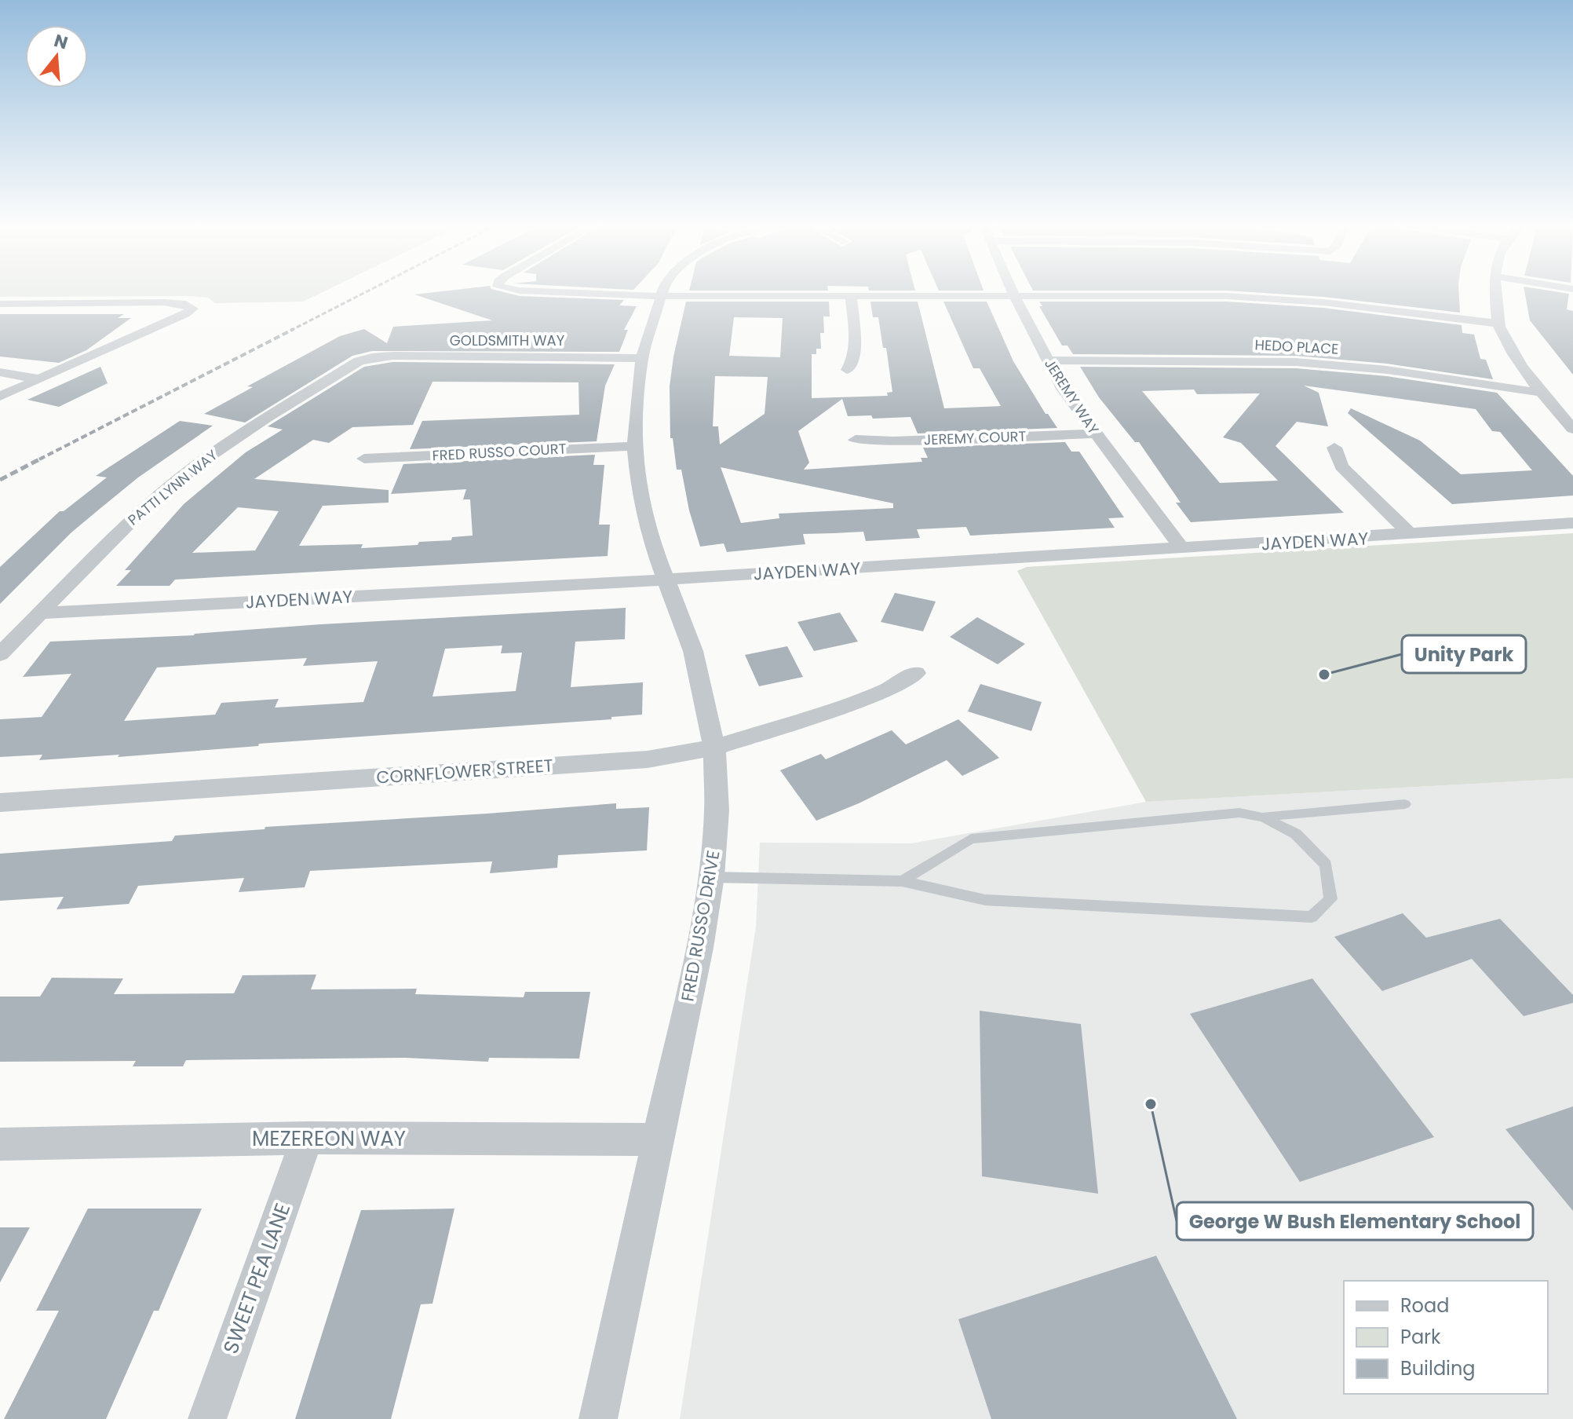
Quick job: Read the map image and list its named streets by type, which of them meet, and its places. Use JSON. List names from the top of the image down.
{
  "streets": {
    "street": [
      "GOLDSMITH WAY",
      "HEDO PLACE",
      "JEREMY WAY",
      "JEREMY COURT",
      "FRED RUSSO COURT",
      "PATTI LYNN WAY",
      "JAYDEN WAY",
      "CORNFLOWER STREET",
      "FRED RUSSO DRIVE",
      "MEZEREON WAY",
      "SWEET PEA LANE"
    ]
  },
  "crossings": [
    ["GOLDSMITH WAY", "PATTI LYNN WAY"],
    ["GOLDSMITH WAY", "FRED RUSSO DRIVE"],
    ["HEDO PLACE", "JEREMY WAY"],
    ["JEREMY WAY", "JEREMY COURT"],
    ["JEREMY WAY", "JAYDEN WAY"],
    ["FRED RUSSO COURT", "FRED RUSSO DRIVE"],
    ["PATTI LYNN WAY", "JAYDEN WAY"],
    ["JAYDEN WAY", "FRED RUSSO DRIVE"],
    ["CORNFLOWER STREET", "FRED RUSSO DRIVE"],
    ["FRED RUSSO DRIVE", "MEZEREON WAY"],
    ["MEZEREON WAY", "SWEET PEA LANE"]
  ],
  "places": ["Unity Park", "George W Bush Elementary School"],
  "legend": ["Road", "Park", "Building"],
  "north": "top"
}
